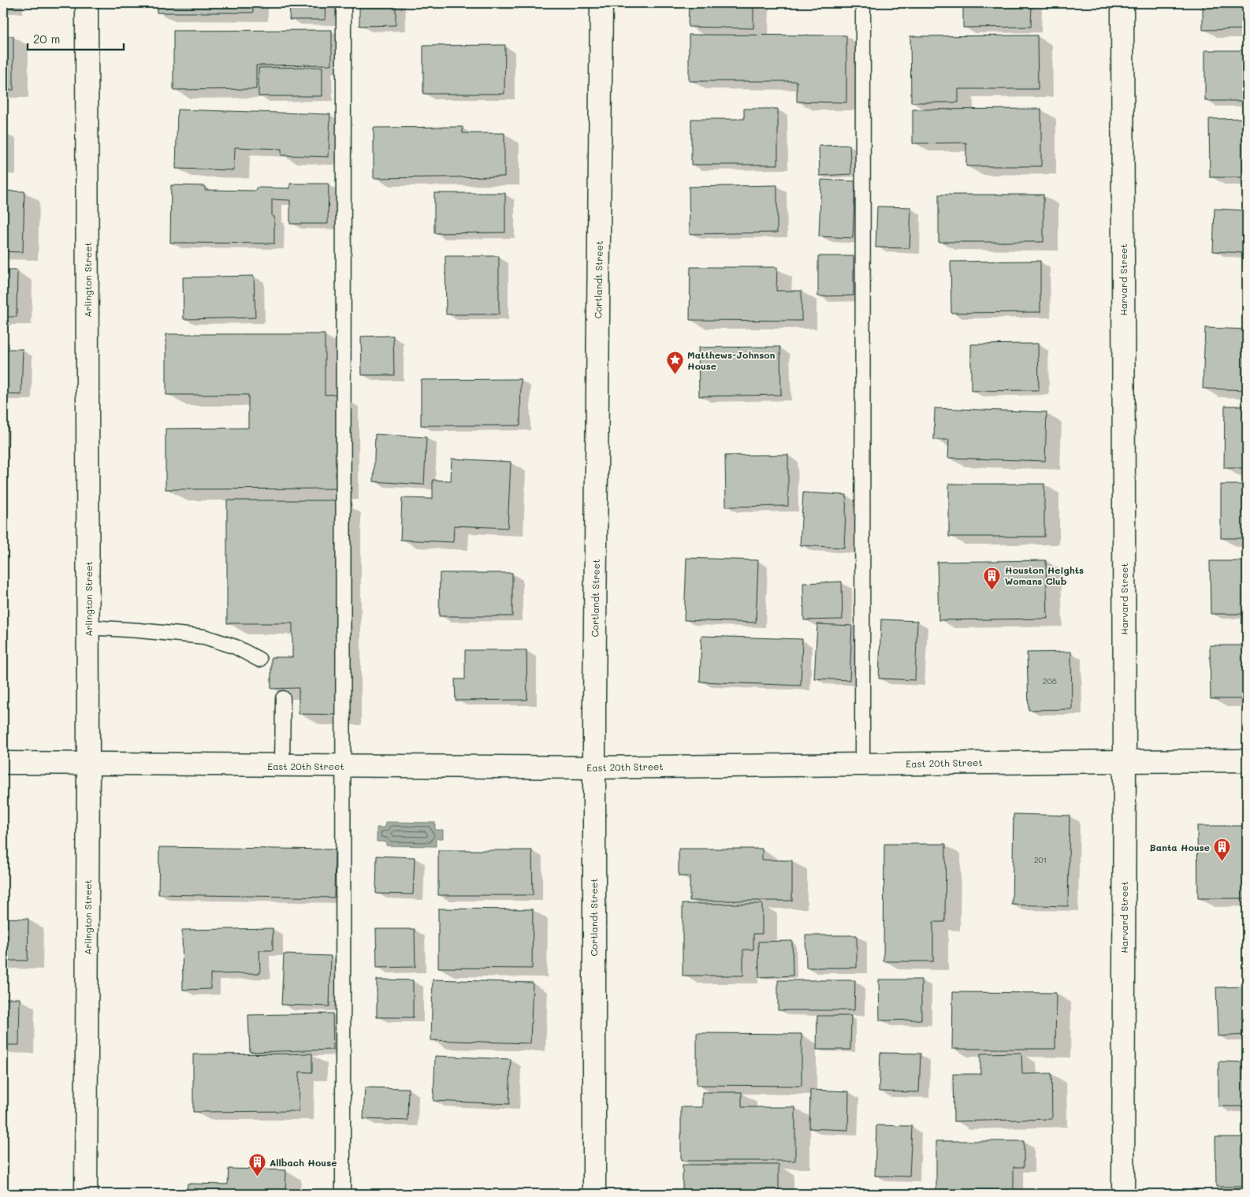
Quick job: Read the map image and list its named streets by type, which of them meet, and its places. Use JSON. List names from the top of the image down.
{
  "streets": {
    "street": [
      "Arlington Street",
      "Cortlandt Street",
      "Harvard Street",
      "East 20th Street"
    ]
  },
  "crossings": [
    ["Arlington Street", "East 20th Street"],
    ["Cortlandt Street", "East 20th Street"],
    ["Harvard Street", "East 20th Street"]
  ],
  "places": {
    "place": ["Matthews-Johnson House"],
    "building": ["Houston Heights Womans Club", "Banta House", "Allbach House"]
  },
  "house_numbers": ["208", "201"],
  "scale_bar": "20 m"
}
